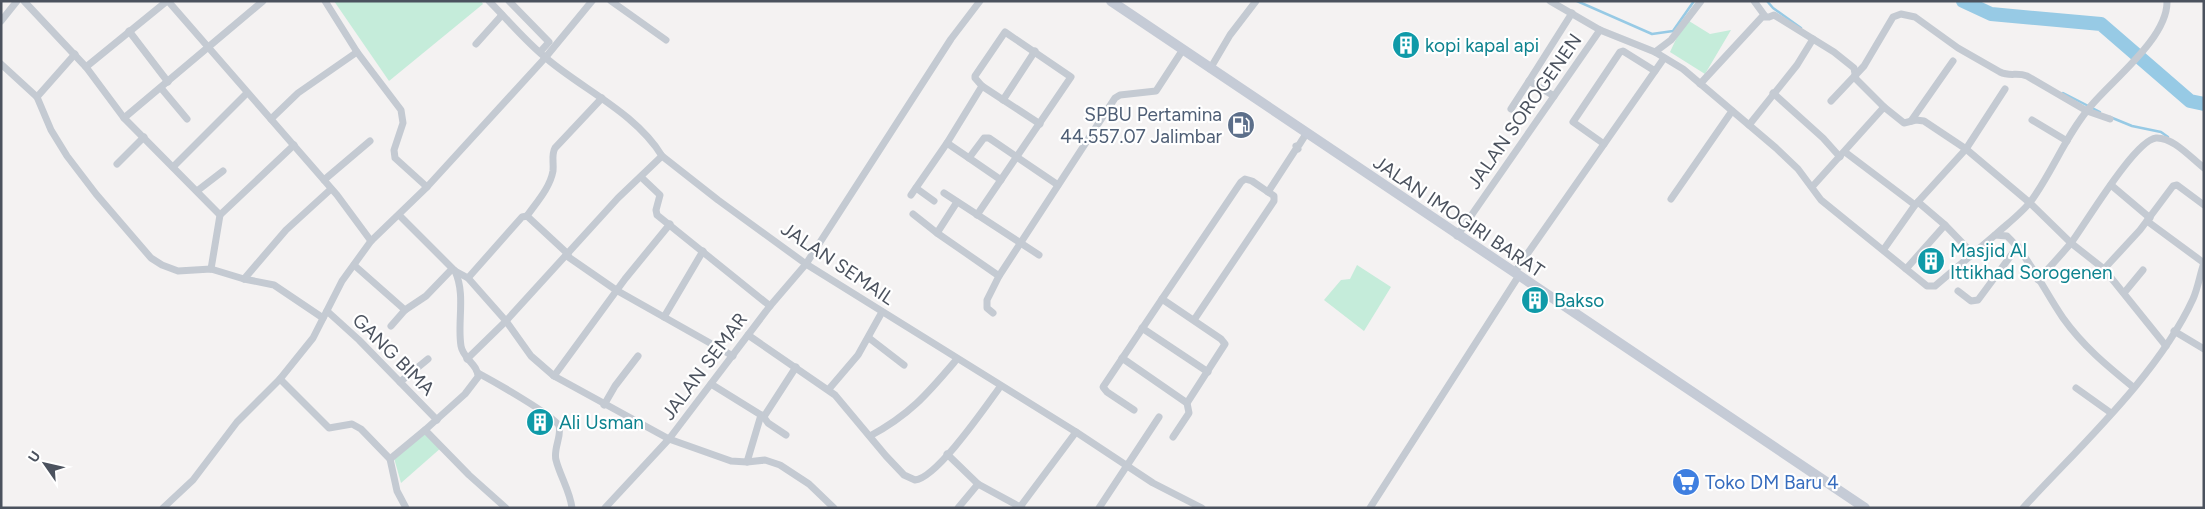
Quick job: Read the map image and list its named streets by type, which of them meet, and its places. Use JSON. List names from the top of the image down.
{
  "streets": {
    "main road": ["JALAN IMOGIRI BARAT"],
    "street": [
      "JALAN SOROGENEN",
      "JALAN SEMAIL",
      "GANG BIMA",
      "JALAN SEMAR"
    ]
  },
  "crossings": [
    ["JALAN SOROGENEN", "JALAN IMOGIRI BARAT"],
    ["JALAN SEMAIL", "JALAN SEMAR"]
  ],
  "places": {
    "building": [
      "kopi kapal api",
      "Masjid Al Ittikhad Sorogenen",
      "Bakso",
      "Ali Usman"
    ],
    "fuel station": ["SPBU Pertamina 44.557.07 Jalimbar"],
    "supermarket": ["Toko DM Baru 4"]
  },
  "north": "top left"
}
